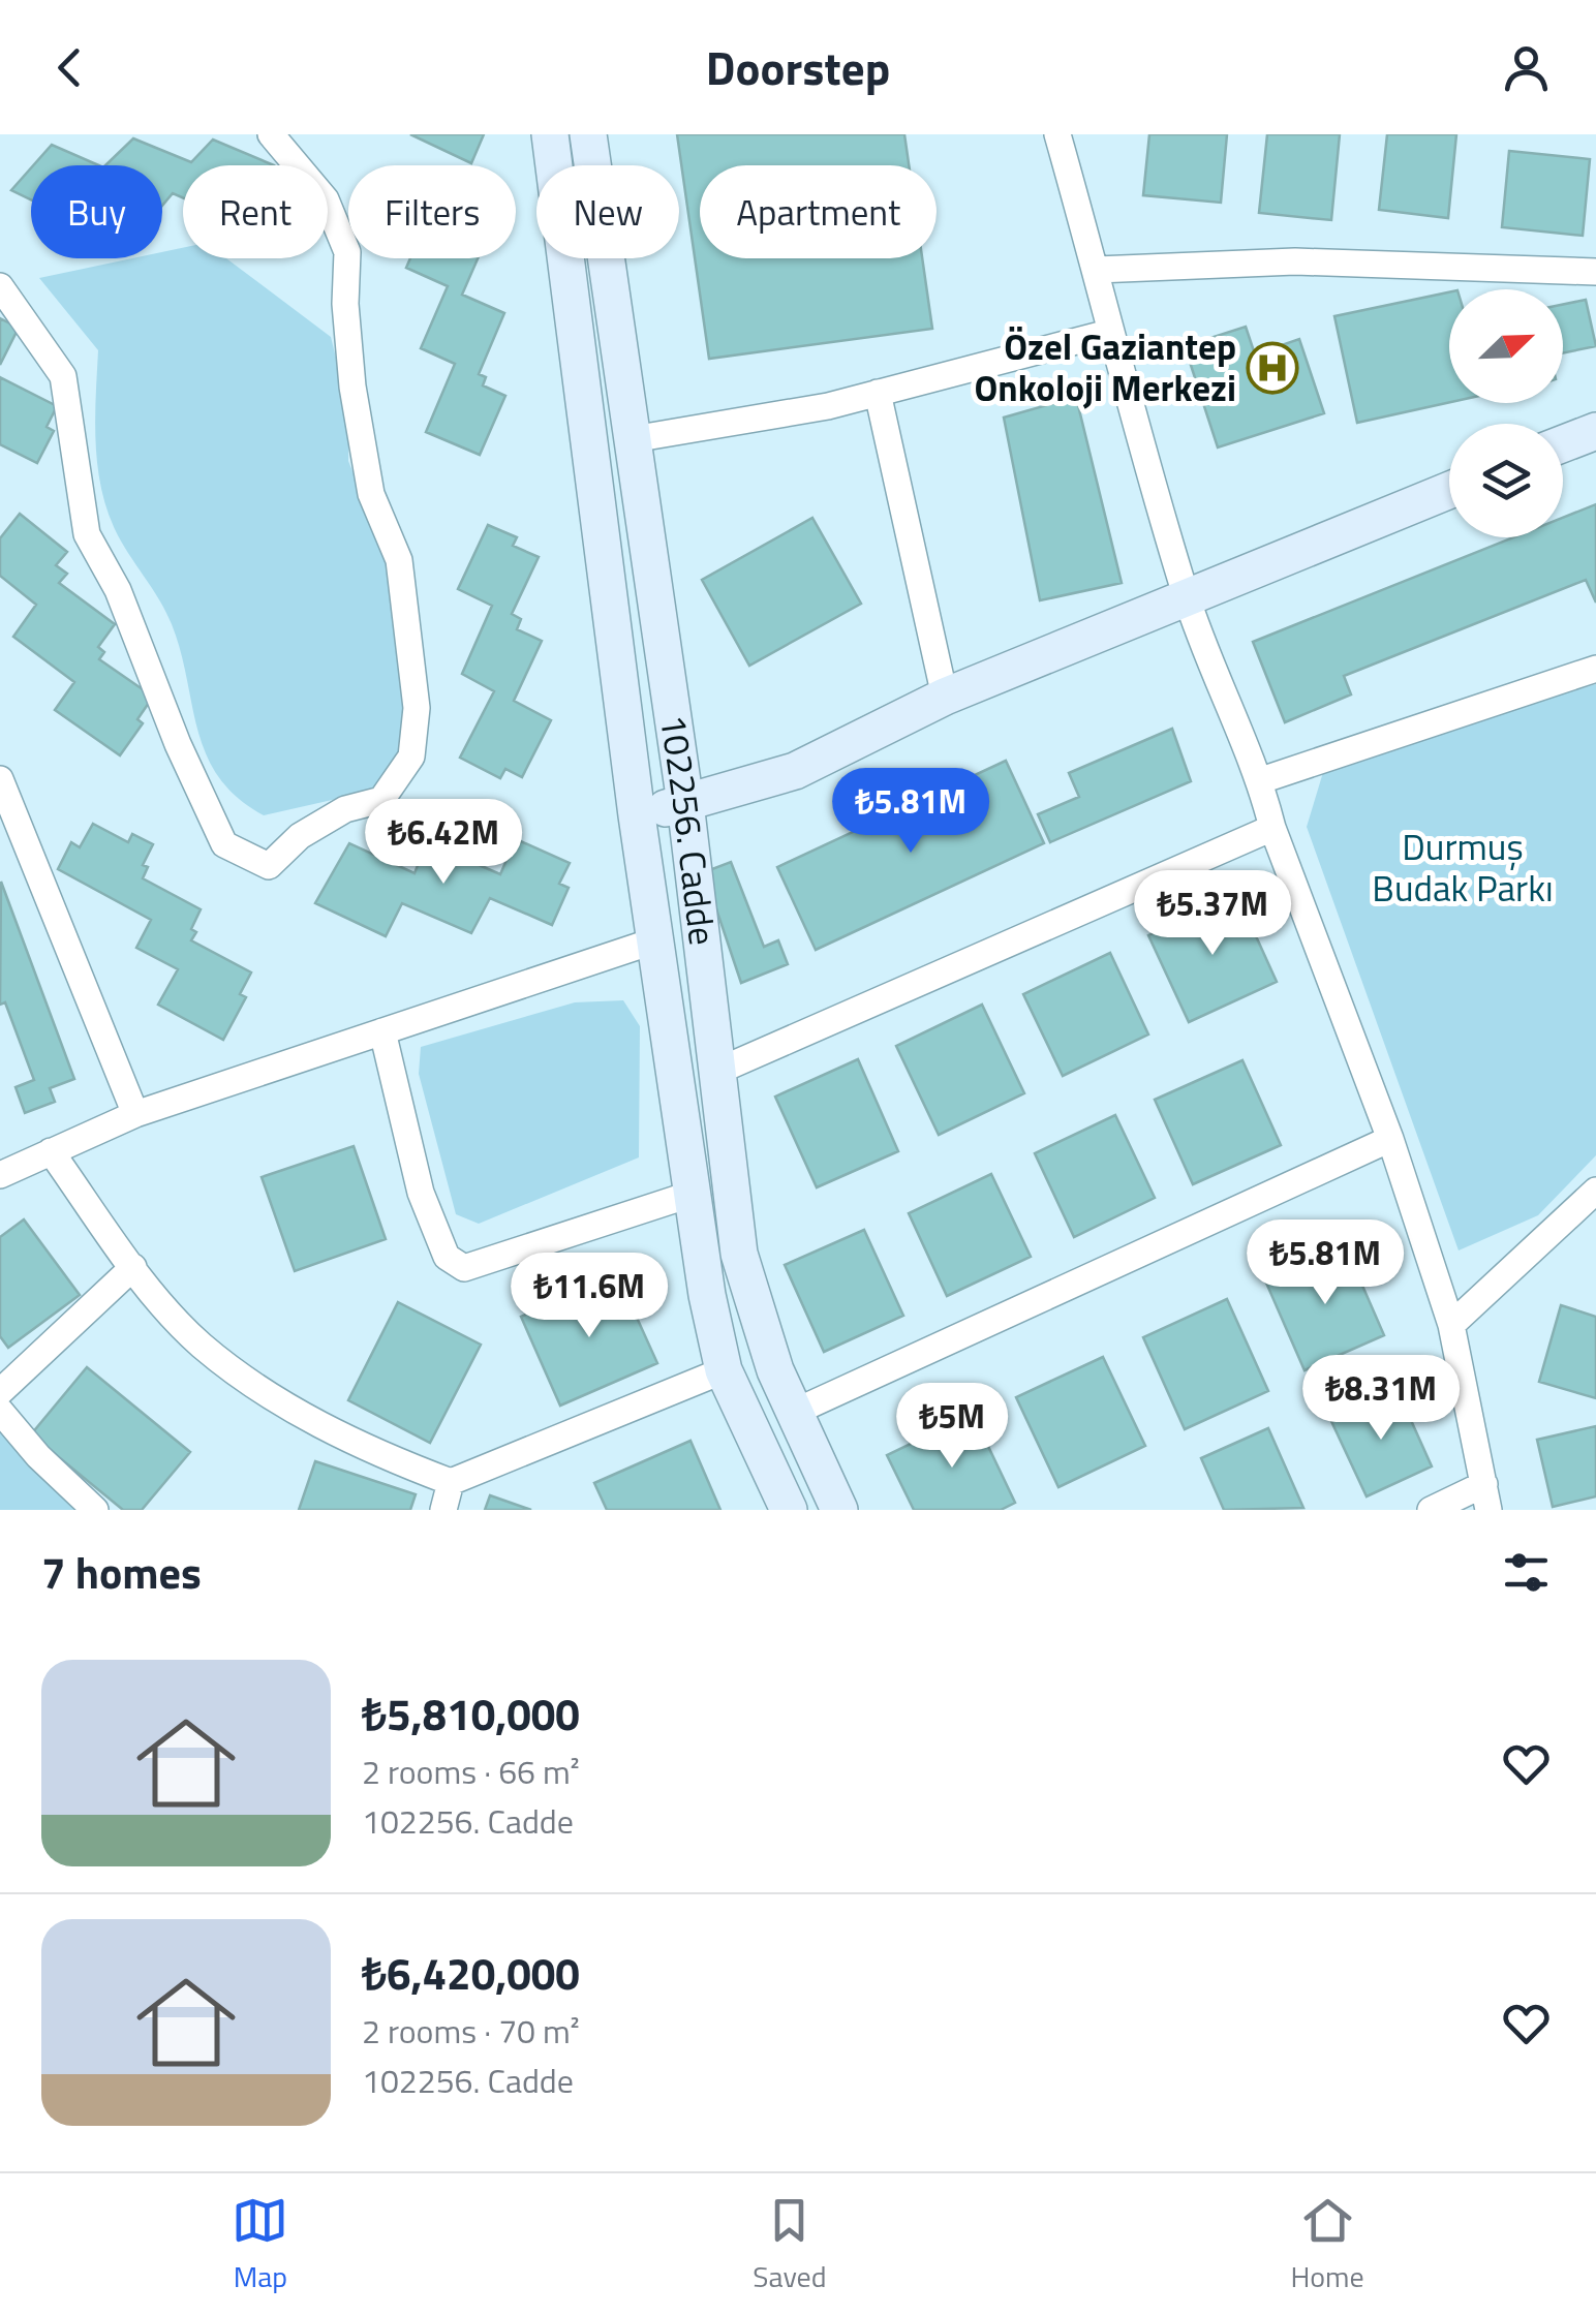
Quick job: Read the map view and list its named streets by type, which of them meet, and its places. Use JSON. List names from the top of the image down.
{
  "streets": {
    "street": ["102256. Cadde"]
  },
  "parks": ["Durmuş Budak Parkı"],
  "places": {
    "hospital": ["Özel Gaziantep Onkoloji Merkezi"]
  },
  "north": "top right",
  "page": {
    "header": "Doorstep",
    "chip": [
      "Buy",
      "Rent",
      "Filters",
      "New",
      "Apartment"
    ],
    "price": [
      "₺5.81M",
      "₺6.42M",
      "₺5.37M",
      "₺5.81M",
      "₺11.6M",
      "₺8.31M",
      "₺5M"
    ],
    "heading": "7 homes",
    "list": [
      {
        "name": "₺5,810,000",
        "note": "2 rooms · 66 m² · 102256. Cadde"
      },
      {
        "name": "₺6,420,000",
        "note": "2 rooms · 70 m² · 102256. Cadde"
      }
    ],
    "tabs": ["Map", "Saved", "Home"]
  }
}
